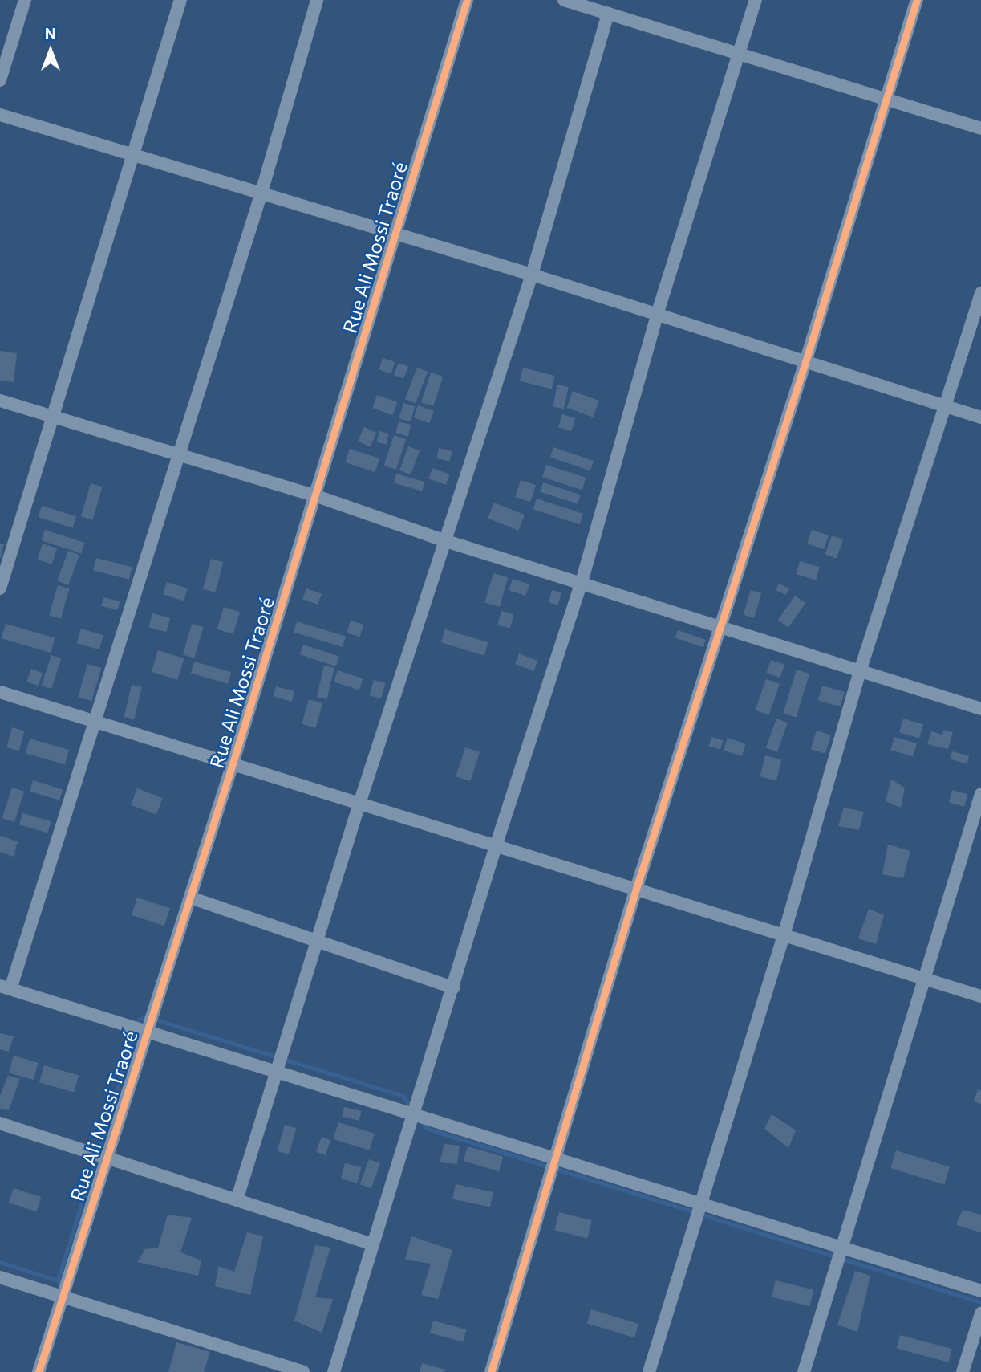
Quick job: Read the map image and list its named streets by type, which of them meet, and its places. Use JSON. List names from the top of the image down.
{
  "streets": {
    "street": ["Rue Ali Mossi Traoré"]
  },
  "north": "top"
}
